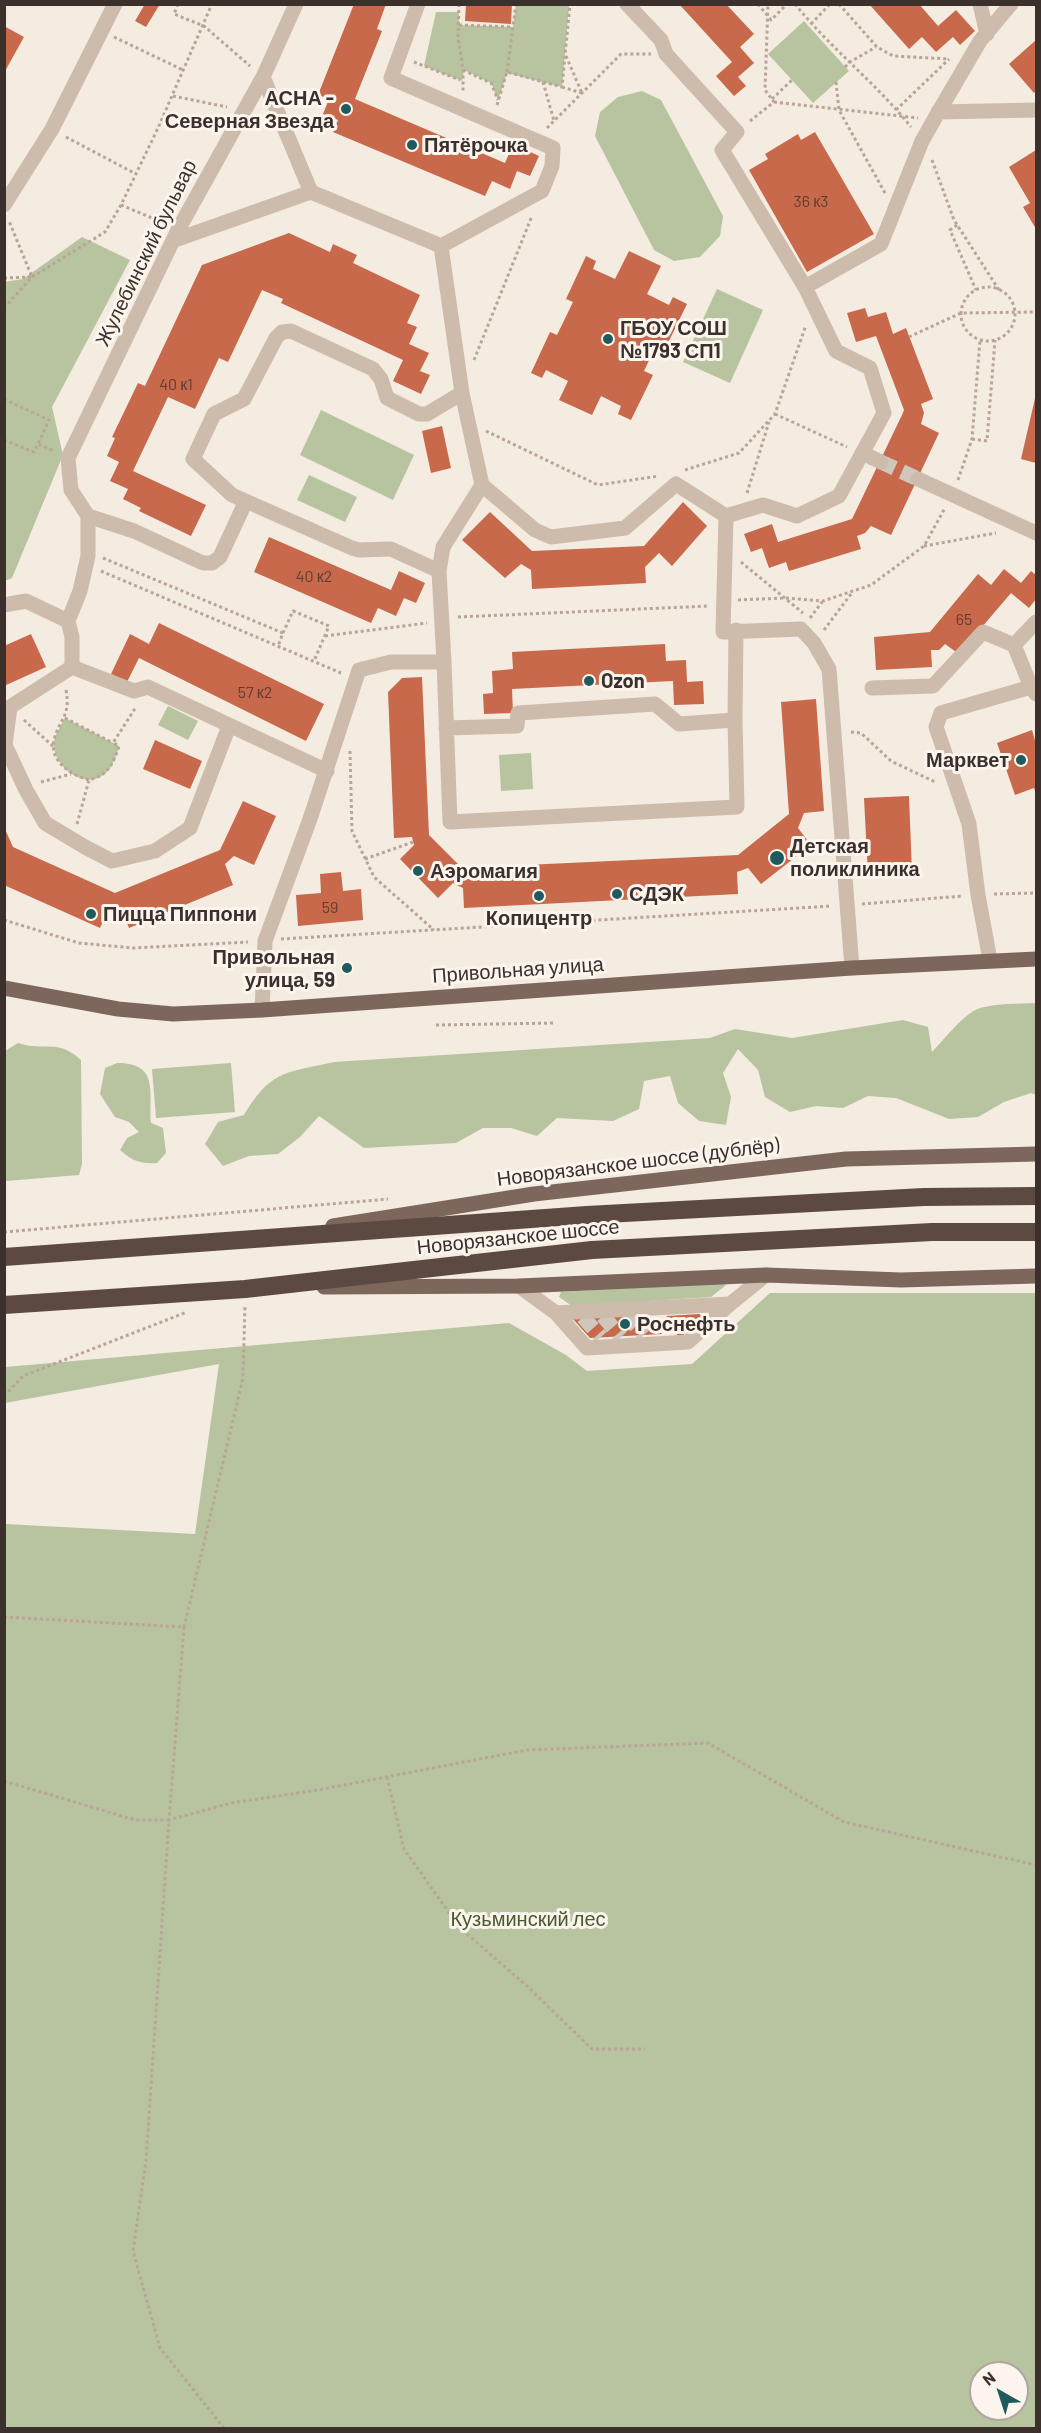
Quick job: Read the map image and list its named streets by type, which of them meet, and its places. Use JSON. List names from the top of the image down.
{
  "streets": {
    "highway": ["Новорязанское шоссе"],
    "main road": ["Привольная улица", "Новорязанское шоссе (дублёр)"],
    "street": ["Жулебинский бульвар"]
  },
  "crossings": [
    ["Новорязанское шоссе (дублёр)", "Новорязанское шоссе"]
  ],
  "parks": ["Кузьминский лес"],
  "places": [
    "АСНА - Северная Звезда",
    "Пятёрочка",
    "ГБОУ СОШ №1793 СП1",
    "Ozon",
    "Марквет",
    "Детская поликлиника",
    "Аэромагия",
    "СДЭК",
    "Копицентр",
    "Пицца Пиппони",
    "Привольная улица, 59",
    "Роснефть"
  ],
  "house_numbers": [
    "36 к3",
    "40 к1",
    "40 к2",
    "65",
    "57 к2",
    "59"
  ],
  "north": "top left"
}
